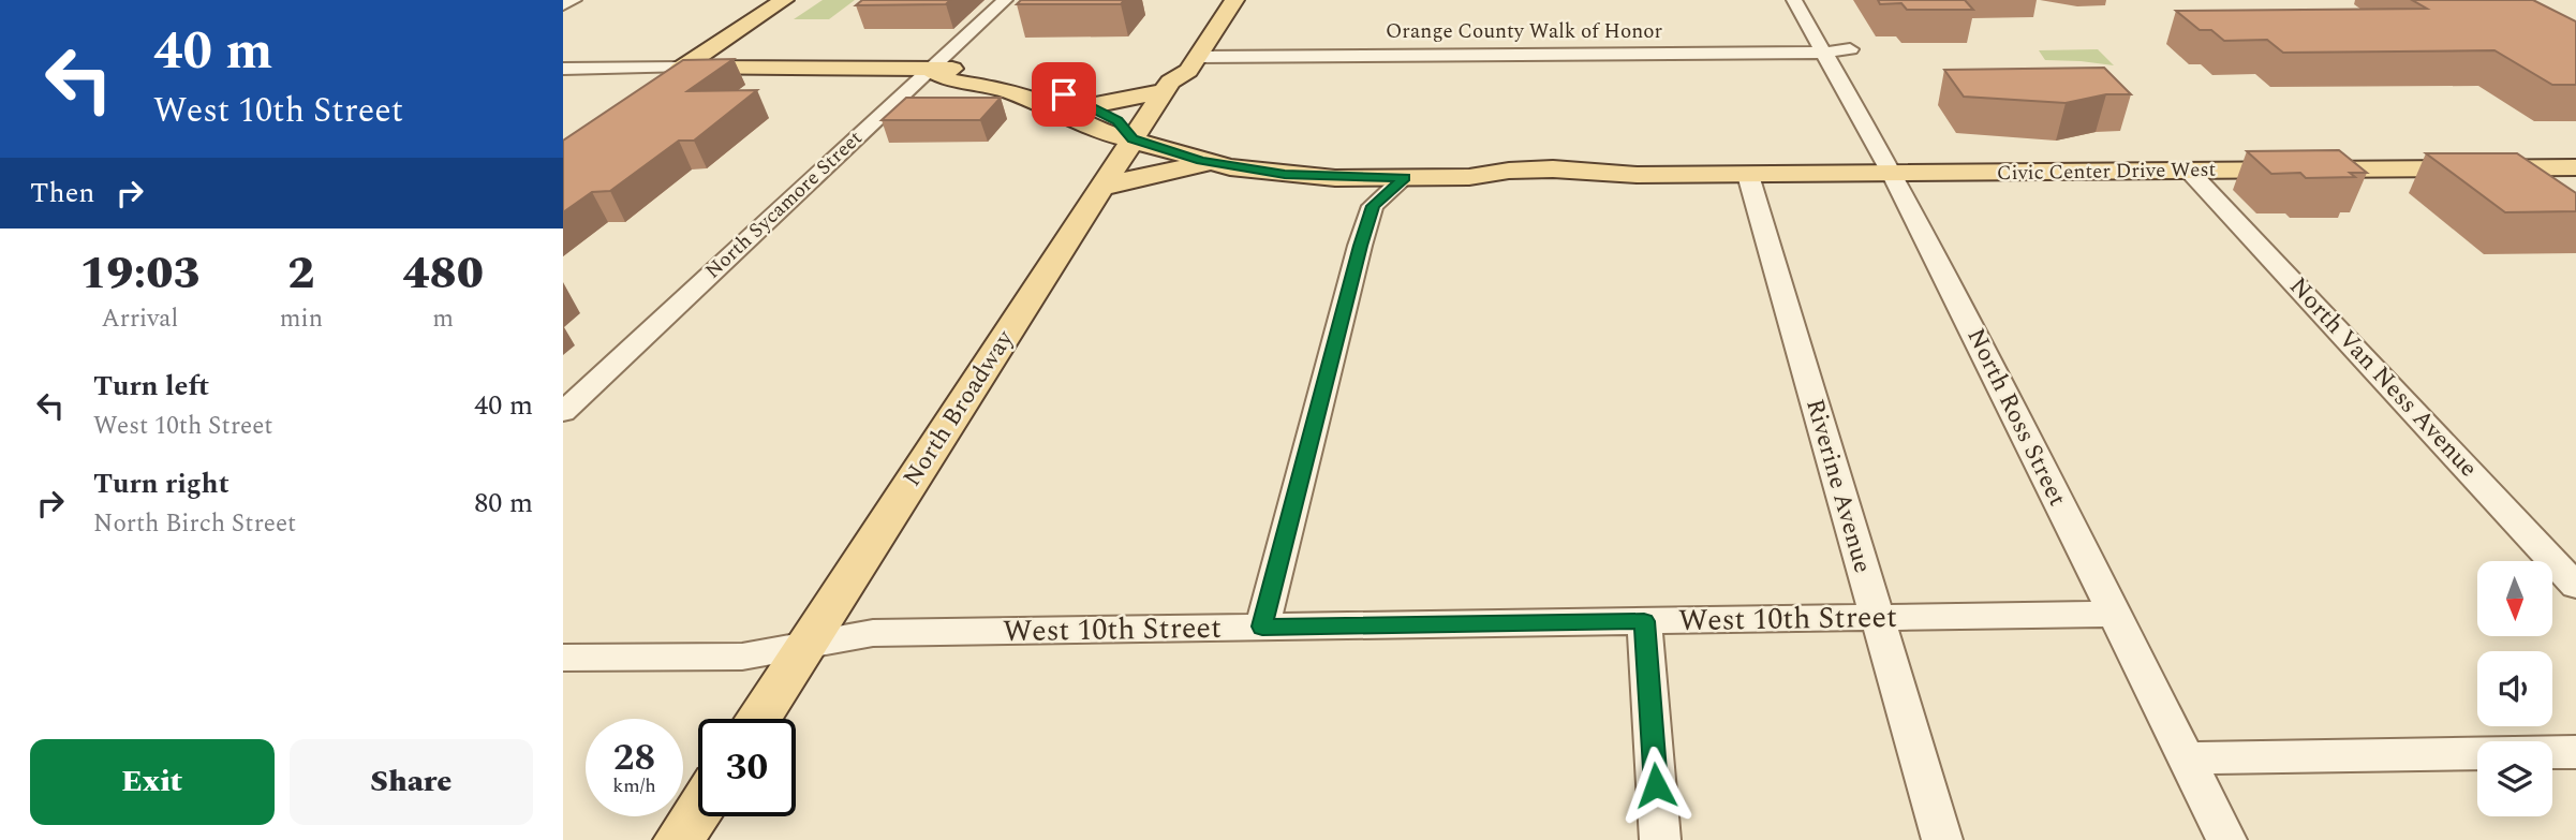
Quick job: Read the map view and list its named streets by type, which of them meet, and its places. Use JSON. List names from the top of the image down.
{
  "streets": {
    "main road": ["Civic Center Drive West", "North Broadway"],
    "street": [
      "Orange County Walk of Honor",
      "North Sycamore Street",
      "North Van Ness Avenue",
      "North Ross Street",
      "Riverine Avenue",
      "West 10th Street"
    ]
  },
  "crossings": [
    ["Orange County Walk of Honor", "North Broadway"],
    ["Orange County Walk of Honor", "North Ross Street"],
    ["Civic Center Drive West", "North Sycamore Street"],
    ["Civic Center Drive West", "North Van Ness Avenue"],
    ["Civic Center Drive West", "North Broadway"],
    ["Civic Center Drive West", "North Ross Street"],
    ["Civic Center Drive West", "Riverine Avenue"],
    ["North Broadway", "West 10th Street"],
    ["North Ross Street", "West 10th Street"],
    ["Riverine Avenue", "West 10th Street"]
  ],
  "north": "bottom",
  "page": {
    "turn": ["40 m", "West 10th Street"],
    "then": "Then",
    "eta": [
      "19:03",
      "Arrival",
      "2",
      "min",
      "480",
      "m"
    ],
    "list": [
      {
        "name": "Turn left",
        "note": "West 10th Street",
        "value": "40 m"
      },
      {
        "name": "Turn right",
        "note": "North Birch Street",
        "value": "80 m"
      }
    ],
    "speed": "28 km/h",
    "limit": "30",
    "buttons": ["Exit", "Share"]
  }
}
